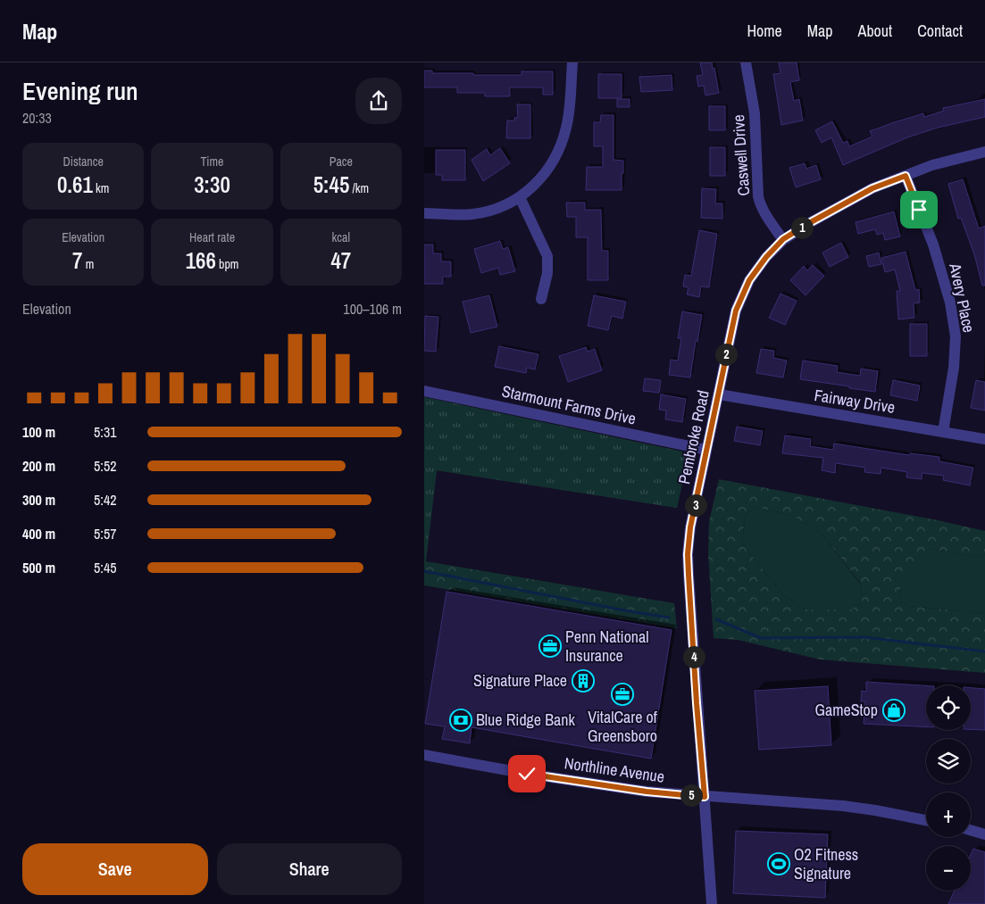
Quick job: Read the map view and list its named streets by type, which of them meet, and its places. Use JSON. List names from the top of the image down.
{
  "streets": {
    "street": [
      "Caswell Drive",
      "Avery Place",
      "Fairway Drive",
      "Starmount Farms Drive",
      "Pembroke Road",
      "Northline Avenue"
    ]
  },
  "crossings": [
    ["Caswell Drive", "Pembroke Road"],
    ["Avery Place", "Fairway Drive"],
    ["Avery Place", "Pembroke Road"],
    ["Fairway Drive", "Pembroke Road"],
    ["Starmount Farms Drive", "Pembroke Road"],
    ["Pembroke Road", "Northline Avenue"]
  ],
  "places": {
    "office": ["Penn National Insurance", "VitalCare of Greensboro"],
    "building": ["Signature Place"],
    "shop": ["GameStop"],
    "bank": ["Blue Ridge Bank"],
    "sports": ["O2 Fitness Signature"]
  },
  "page": {
    "header": "Map",
    "nav": [
      "Home",
      "Map",
      "About",
      "Contact"
    ],
    "heading": ["Evening run", "20:33"],
    "stats": [
      ["Distance", "0.61 km"],
      ["Time", "3:30"],
      ["Pace", "5:45 /km"],
      ["Elevation", "7 m"],
      ["Heart rate", "166 bpm"],
      ["kcal", "47"]
    ],
    "pins": [
      "1",
      "2",
      "3",
      "4",
      "5"
    ],
    "chart": ["Elevation", "100–106 m"],
    "list": [
      {
        "name": "100 m",
        "note": "5:31"
      },
      {
        "name": "200 m",
        "note": "5:52"
      },
      {
        "name": "300 m",
        "note": "5:42"
      },
      {
        "name": "400 m",
        "note": "5:57"
      },
      {
        "name": "500 m",
        "note": "5:45"
      }
    ],
    "map_buttons": ["+", "−"],
    "buttons": ["Save", "Share"]
  }
}
